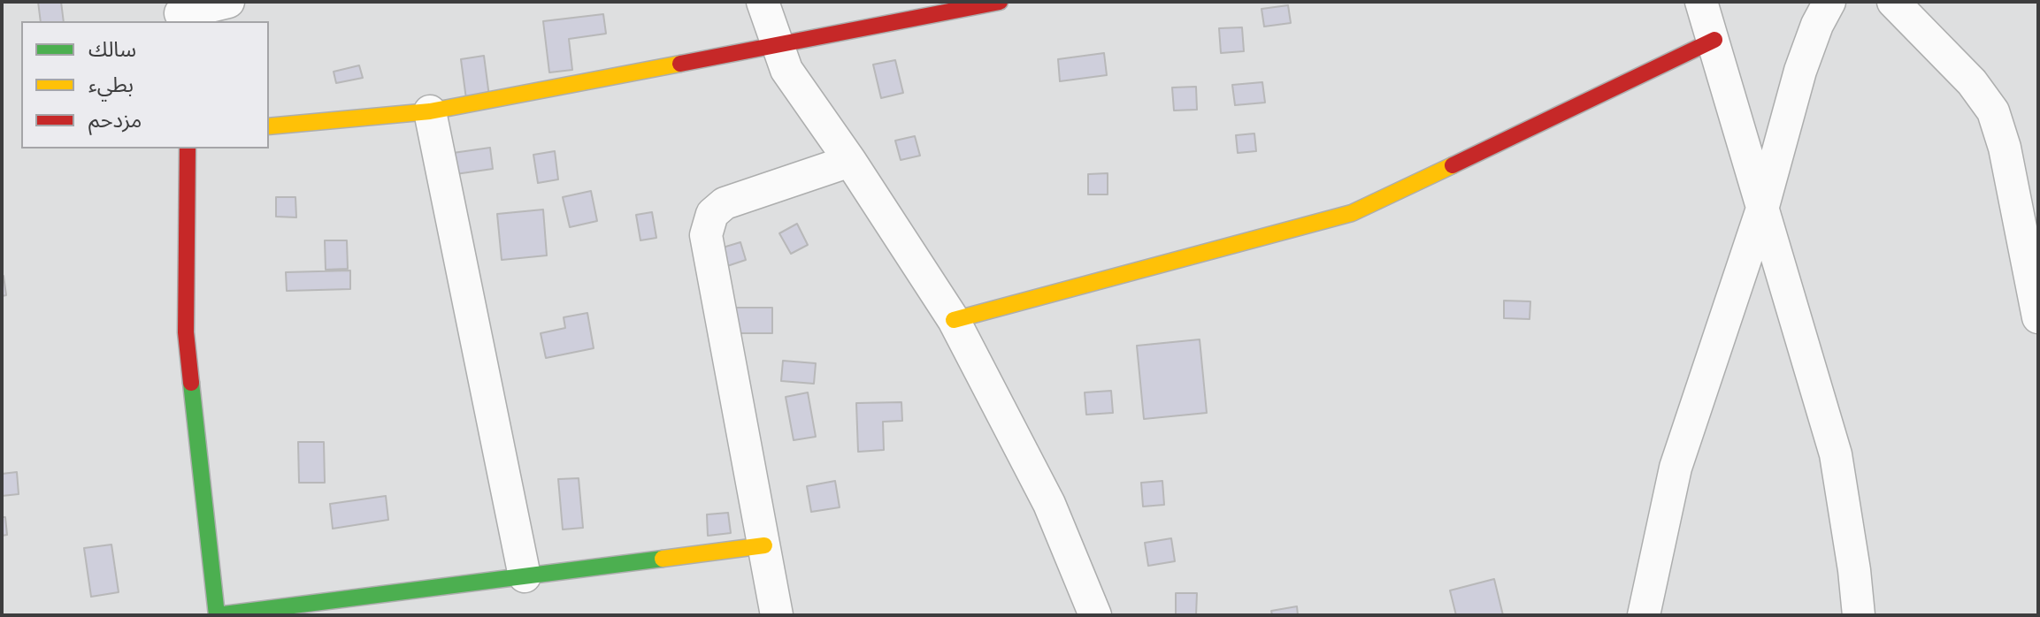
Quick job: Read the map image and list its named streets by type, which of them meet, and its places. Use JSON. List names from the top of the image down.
{
  "legend": ["سالك", "بطيء", "مزدحم"]
}
